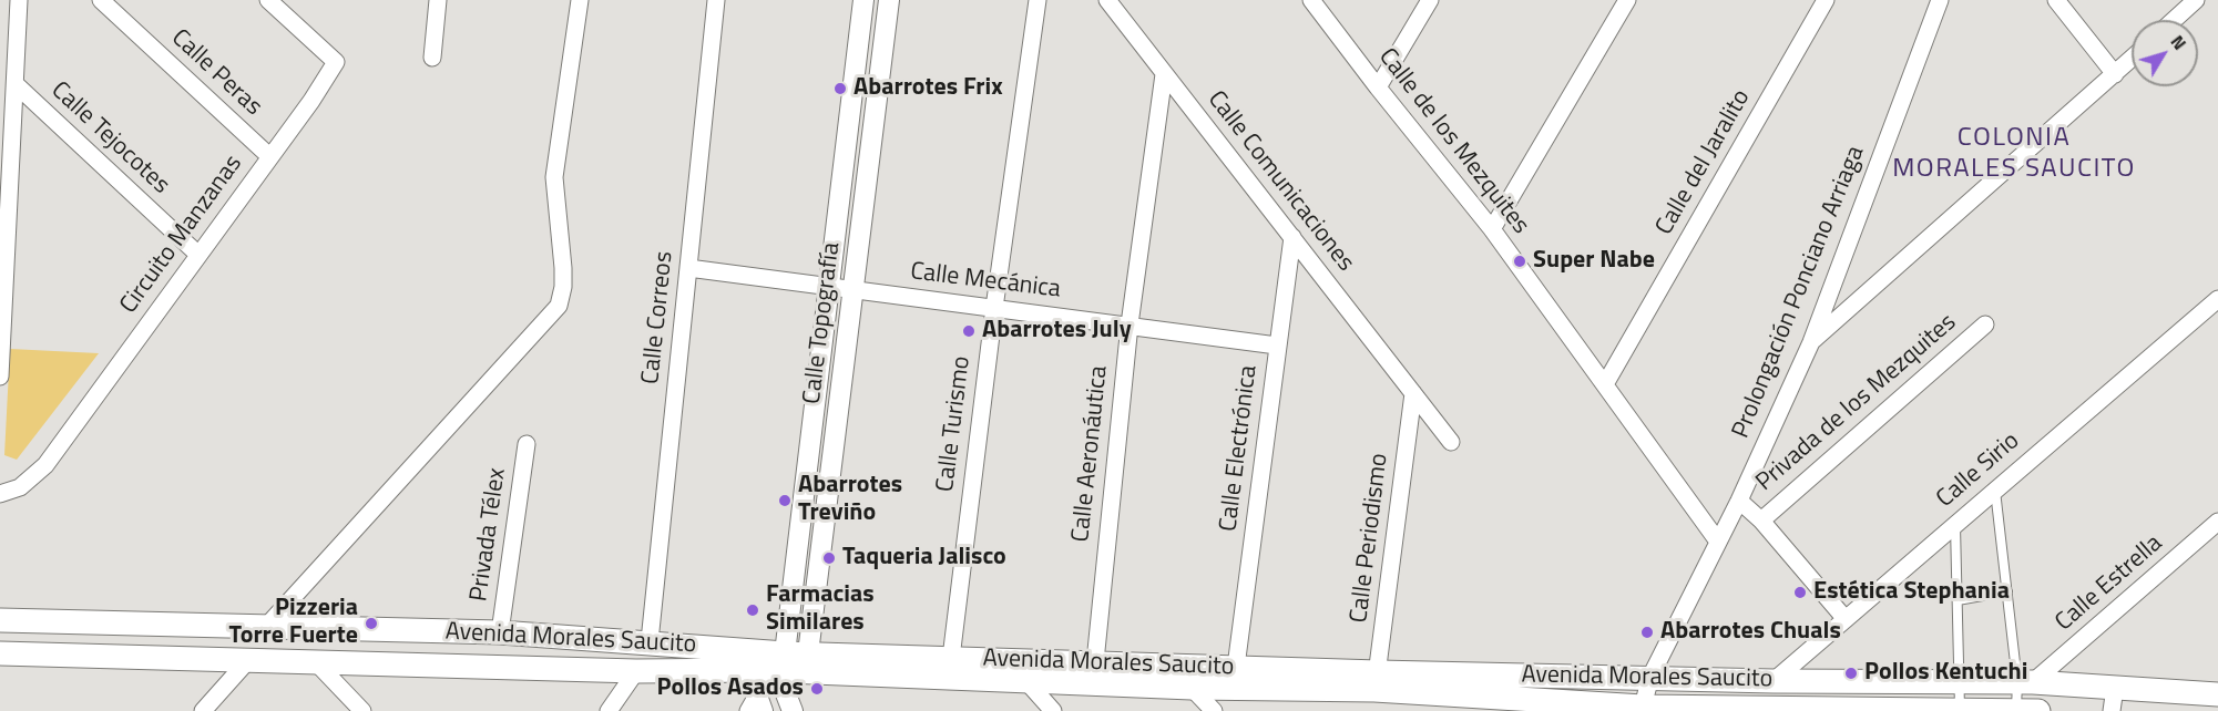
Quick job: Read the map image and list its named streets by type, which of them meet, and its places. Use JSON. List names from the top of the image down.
{
  "streets": {
    "main road": ["Avenida Morales Saucito"],
    "street": [
      "Calle Peras",
      "Calle Tejocotes",
      "Calle de los Mezquites",
      "Calle del Jaralito",
      "Calle Comunicaciones",
      "Circuito Manzanas",
      "Calle Mecánica",
      "Prolongación Ponciano Arriaga",
      "Calle Correos",
      "Calle Topografía",
      "Privada de los Mezquites",
      "Calle Turismo",
      "Calle Electrónica",
      "Calle Aeronáutica",
      "Calle Sirio",
      "Privada Télex",
      "Calle Periodismo",
      "Calle Estrella"
    ]
  },
  "crossings": [
    ["Calle Peras", "Circuito Manzanas"],
    ["Calle Tejocotes", "Circuito Manzanas"],
    ["Calle de los Mezquites", "Calle del Jaralito"],
    ["Calle de los Mezquites", "Prolongación Ponciano Arriaga"],
    ["Calle Comunicaciones", "Calle Electrónica"],
    ["Calle Comunicaciones", "Calle Aeronáutica"],
    ["Calle Comunicaciones", "Calle Periodismo"],
    ["Calle Mecánica", "Calle Correos"],
    ["Calle Mecánica", "Calle Topografía"],
    ["Calle Mecánica", "Calle Turismo"],
    ["Calle Mecánica", "Calle Electrónica"],
    ["Calle Mecánica", "Calle Aeronáutica"],
    ["Prolongación Ponciano Arriaga", "Avenida Morales Saucito"],
    ["Calle Correos", "Avenida Morales Saucito"],
    ["Calle Topografía", "Avenida Morales Saucito"],
    ["Calle Turismo", "Avenida Morales Saucito"],
    ["Calle Electrónica", "Avenida Morales Saucito"],
    ["Calle Aeronáutica", "Avenida Morales Saucito"],
    ["Calle Sirio", "Avenida Morales Saucito"],
    ["Privada Télex", "Avenida Morales Saucito"],
    ["Calle Periodismo", "Avenida Morales Saucito"],
    ["Calle Estrella", "Avenida Morales Saucito"]
  ],
  "districts": ["COLONIA MORALES SAUCITO"],
  "places": [
    "Abarrotes Frix",
    "Super Nabe",
    "Abarrotes July",
    "Abarrotes Treviño",
    "Taqueria Jalisco",
    "Estética Stephania",
    "Farmacias Similares",
    "Pizzeria Torre Fuerte",
    "Abarrotes Chuals",
    "Pollos Kentuchi",
    "Pollos Asados"
  ],
  "north": "top right"
}
